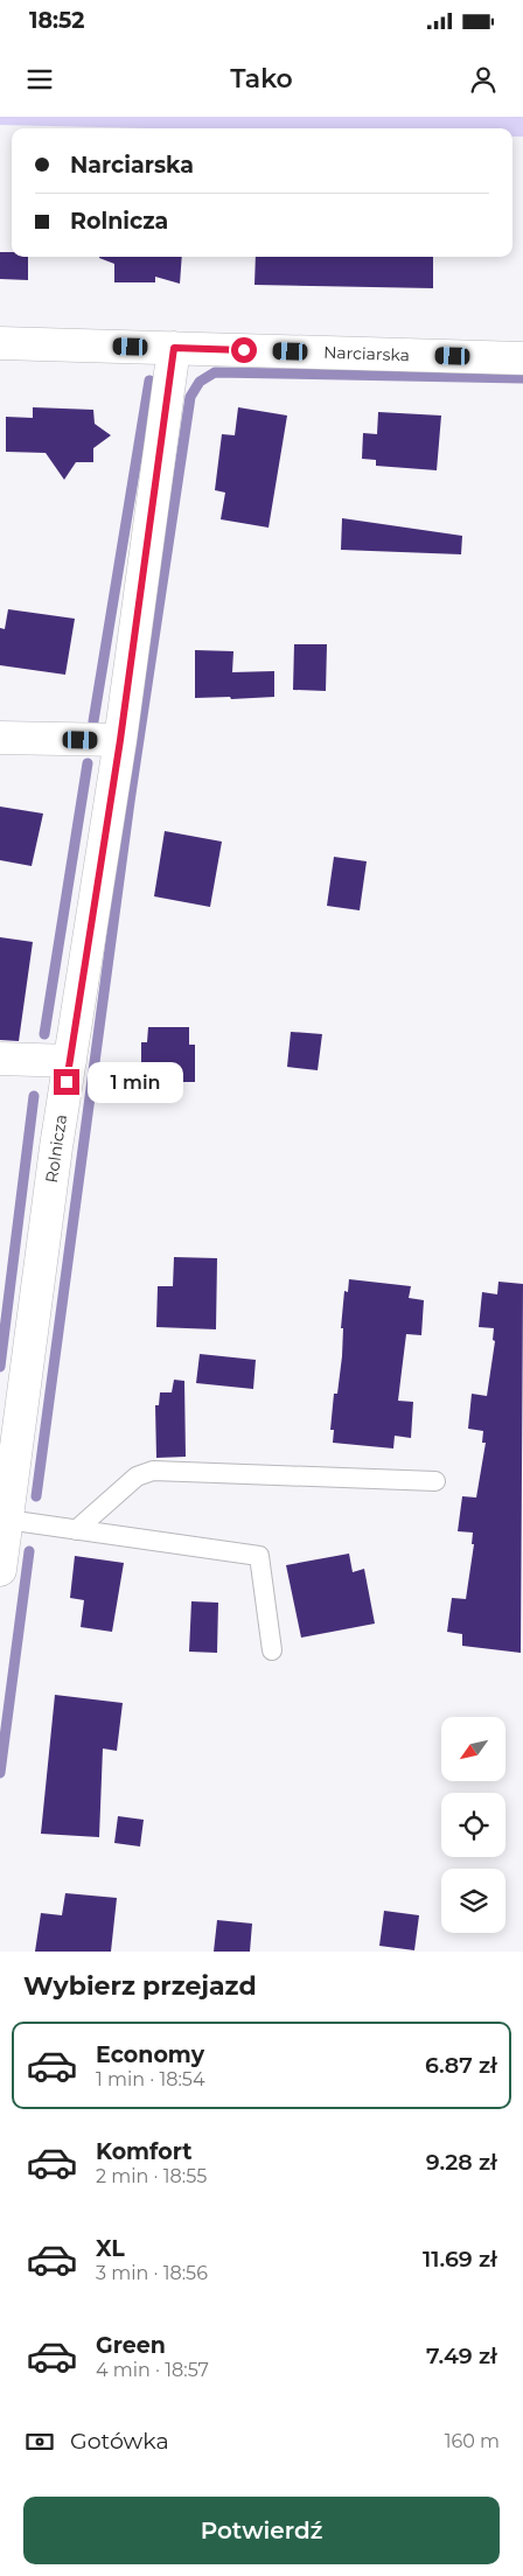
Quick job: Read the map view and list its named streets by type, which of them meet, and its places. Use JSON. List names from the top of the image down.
{
  "streets": {
    "street": ["Narciarska", "Rolnicza"]
  },
  "crossings": [
    ["Narciarska", "Rolnicza"]
  ],
  "north": "bottom left",
  "page": {
    "status": "18:52",
    "header": "Tako",
    "banner": ["Narciarska", "Rolnicza"],
    "bubble": "1 min",
    "heading": "Wybierz przejazd",
    "list": [
      {
        "name": "Economy",
        "note": "1 min · 18:54",
        "value": "6.87 zł"
      },
      {
        "name": "Komfort",
        "note": "2 min · 18:55",
        "value": "9.28 zł"
      },
      {
        "name": "XL",
        "note": "3 min · 18:56",
        "value": "11.69 zł"
      },
      {
        "name": "Green",
        "note": "4 min · 18:57",
        "value": "7.49 zł"
      }
    ],
    "pay": ["Gotówka", "160 m"],
    "buttons": "Potwierdź"
  }
}
